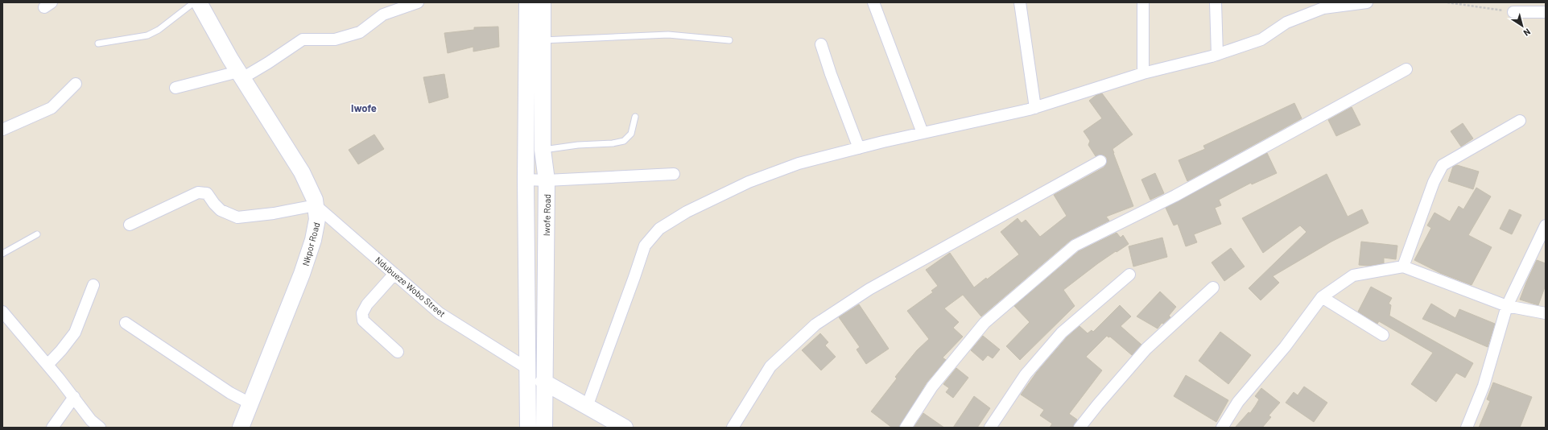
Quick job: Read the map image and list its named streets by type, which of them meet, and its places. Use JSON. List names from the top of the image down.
{
  "streets": {
    "street": ["Iwofe Road", "Nkpor Road", "Ndubueze Wobo Street"]
  },
  "crossings": [
    ["Nkpor Road", "Ndubueze Wobo Street"]
  ],
  "districts": ["Iwofe"],
  "north": "bottom right"
}
